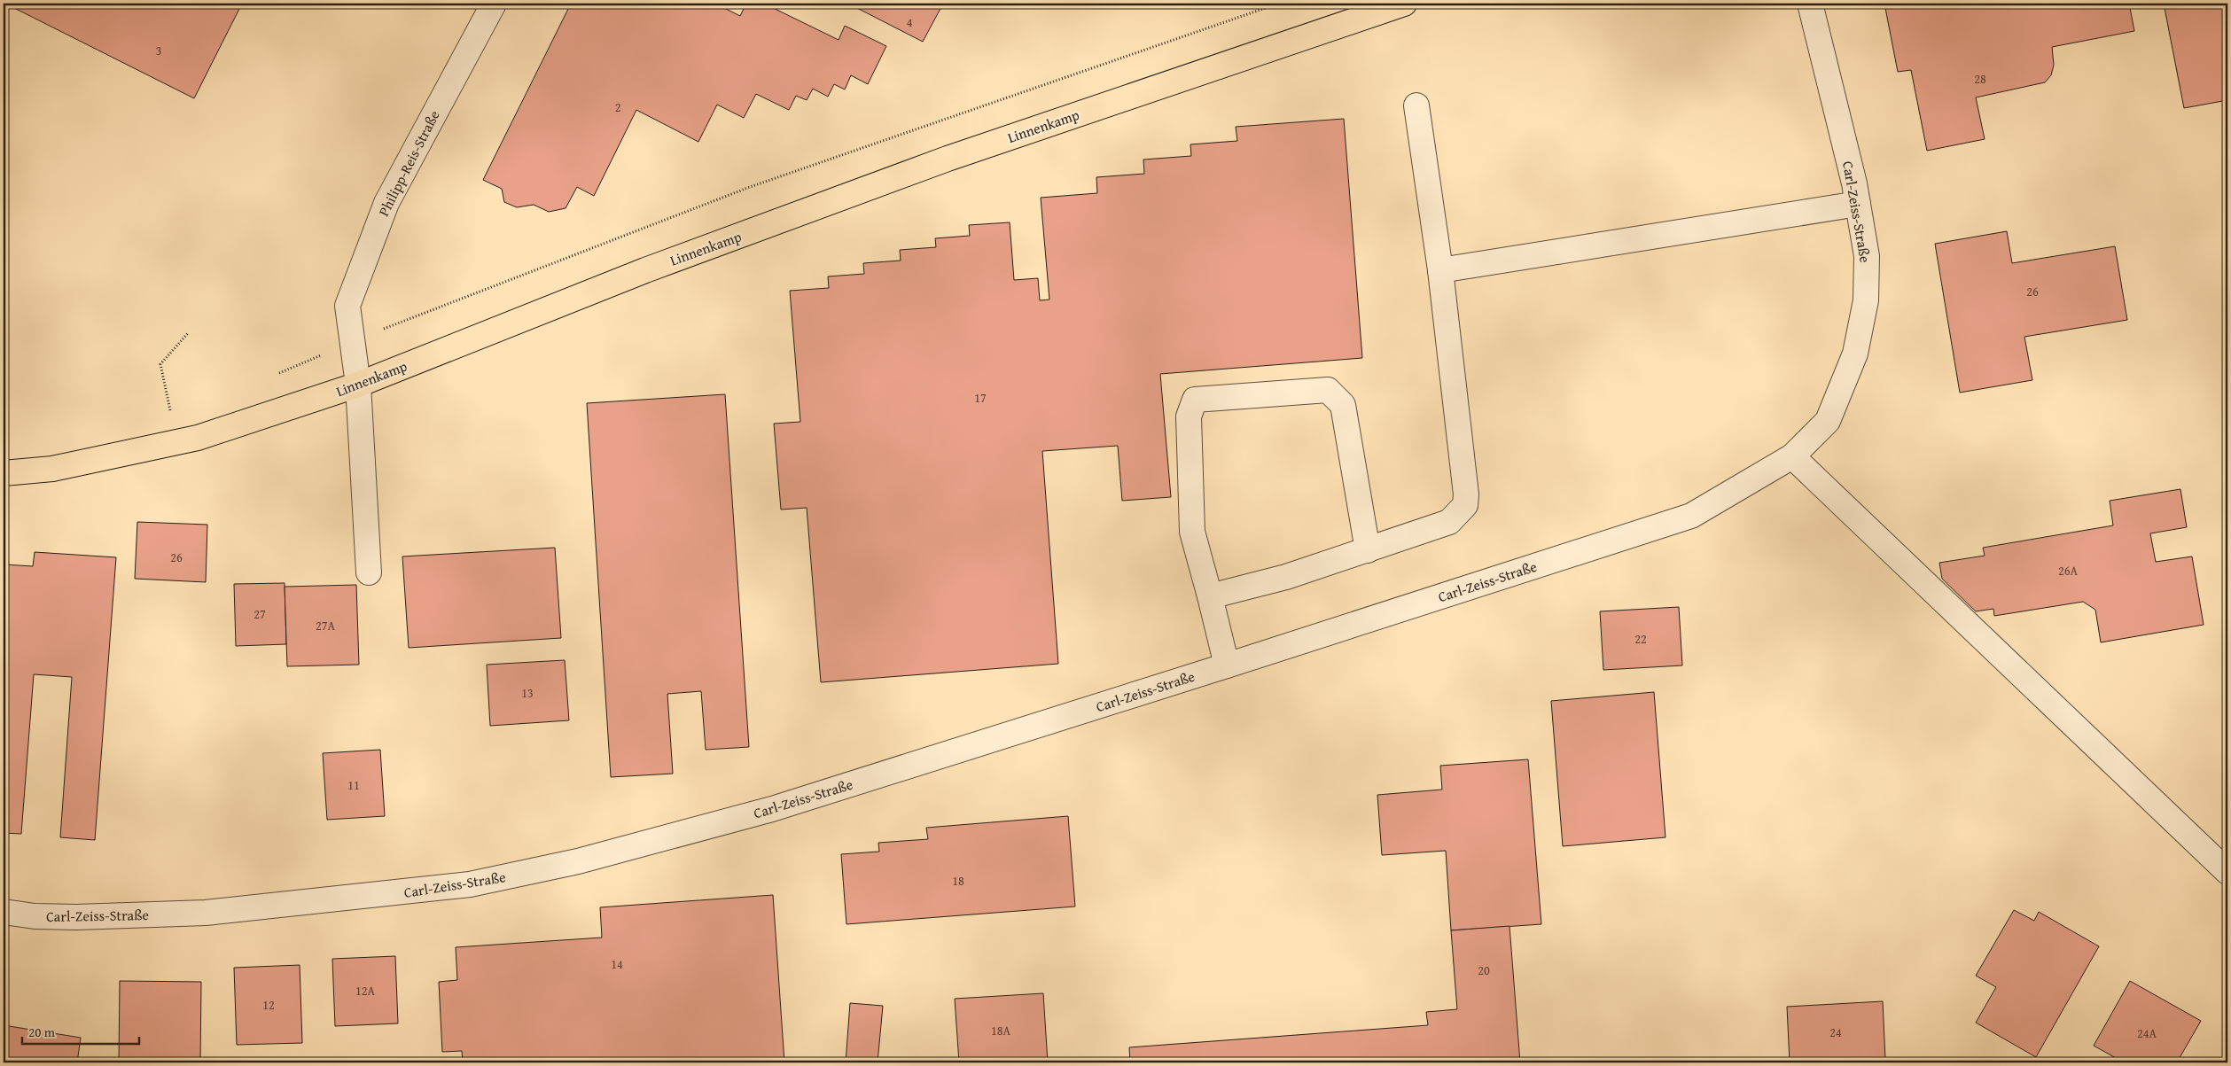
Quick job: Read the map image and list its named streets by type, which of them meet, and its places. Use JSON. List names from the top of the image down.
{
  "streets": {
    "main road": ["Linnenkamp"],
    "street": ["Philipp-Reis-Straße", "Carl-Zeiss-Straße"]
  },
  "crossings": [
    ["Linnenkamp", "Philipp-Reis-Straße"]
  ],
  "house_numbers": [
    "4",
    "3",
    "28",
    "2",
    "26",
    "17",
    "26",
    "26A",
    "27",
    "27A",
    "22",
    "13",
    "11",
    "18",
    "14",
    "20",
    "12A",
    "12",
    "18A",
    "24",
    "24A"
  ],
  "scale_bar": "20 m"
}
